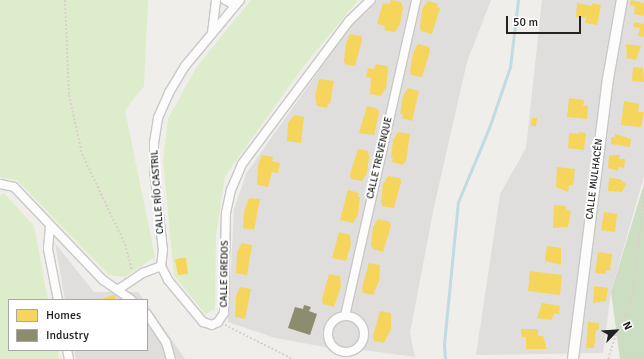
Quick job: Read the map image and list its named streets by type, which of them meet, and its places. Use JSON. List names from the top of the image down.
{
  "streets": {
    "street": [
      "CALLE TREVENQUE",
      "CALLE MULHACÉN",
      "CALLE RÍO CASTRIL",
      "CALLE GREDOS"
    ]
  },
  "crossings": [
    ["CALLE RÍO CASTRIL", "CALLE GREDOS"]
  ],
  "legend": ["Homes", "Industry"],
  "scale_bar": "50 m",
  "north": "top right"
}
